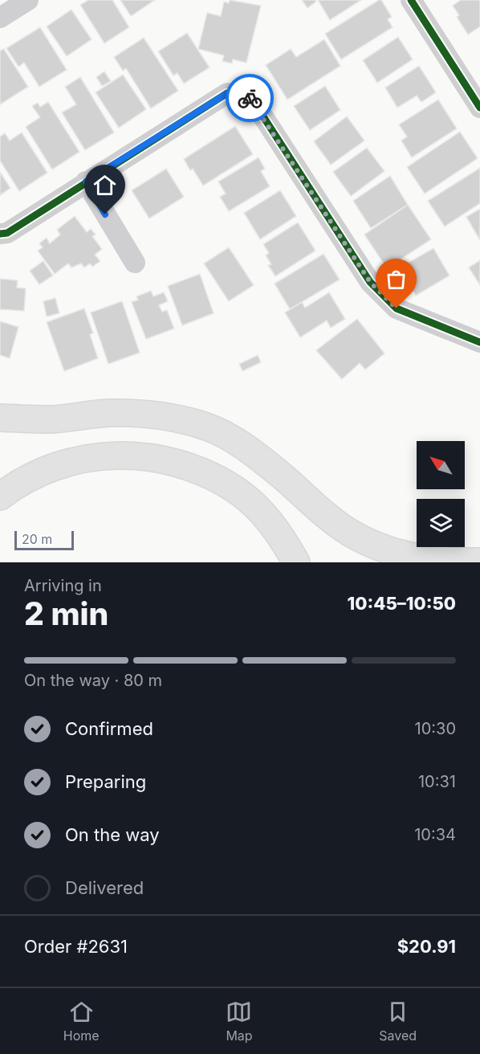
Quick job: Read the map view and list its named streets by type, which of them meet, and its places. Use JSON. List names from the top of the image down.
{
  "scale_bar": "20 m",
  "north": "top left",
  "page": {
    "scale": "20 m",
    "heading": ["2 min", "Arriving in", "10:45–10:50"],
    "panel": ["Order #2631", "$20.91"],
    "bar": "On the way · 80 m",
    "list": [
      ["Confirmed", "10:30"],
      ["Preparing", "10:31"],
      ["On the way", "10:34"],
      "Delivered"
    ],
    "tabs": ["Home", "Map", "Saved"]
  }
}
